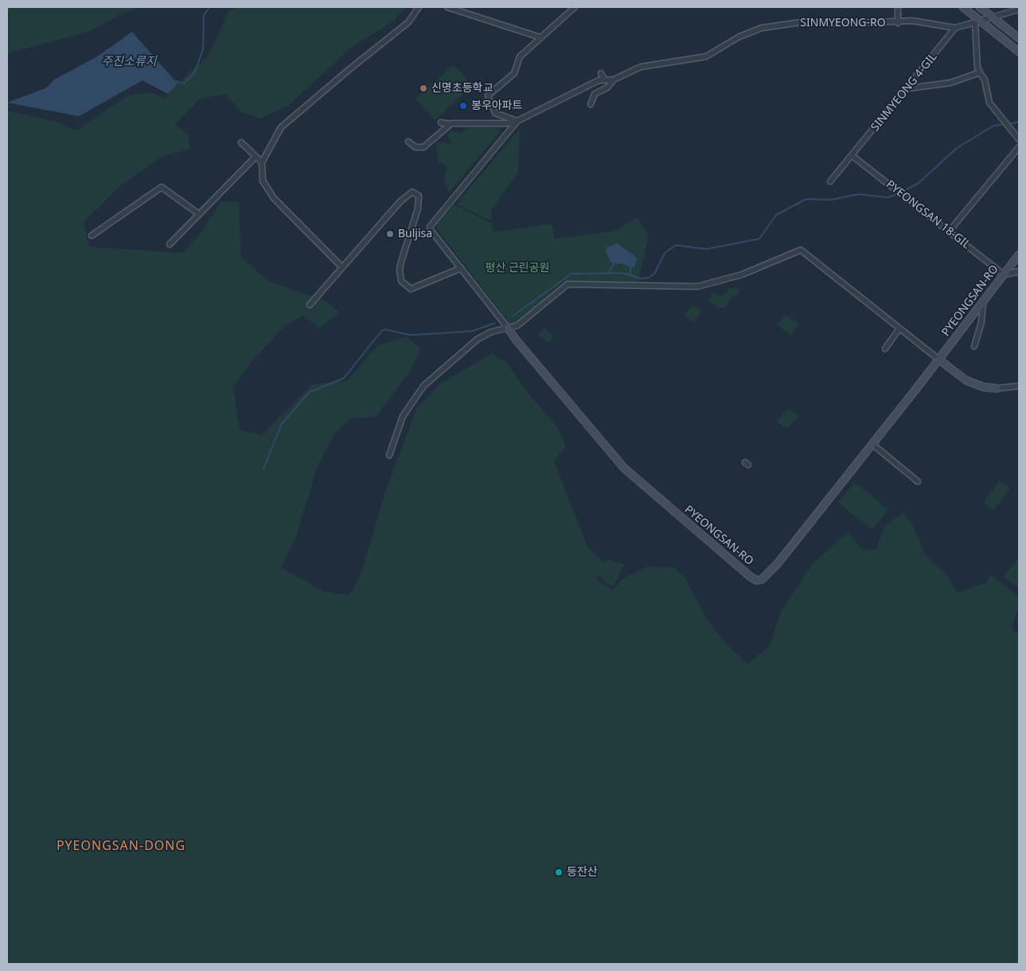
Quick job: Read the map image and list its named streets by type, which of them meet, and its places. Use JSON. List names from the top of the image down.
{
  "streets": {
    "street": [
      "SINMYEONG-RO",
      "SINMYEONG 4-GIL",
      "PYEONGSAN 18-GIL",
      "PYEONGSAN-RO"
    ]
  },
  "crossings": [
    ["SINMYEONG-RO", "SINMYEONG 4-GIL"],
    ["SINMYEONG 4-GIL", "PYEONGSAN 18-GIL"],
    ["PYEONGSAN 18-GIL", "PYEONGSAN-RO"]
  ],
  "districts": ["PYEONGSAN-DONG"],
  "water": ["주진소류지"],
  "parks": ["평산 근린공원"],
  "places": [
    "신명초등학교",
    "봉우아파트",
    "Buljisa",
    "등잔산"
  ]
}
